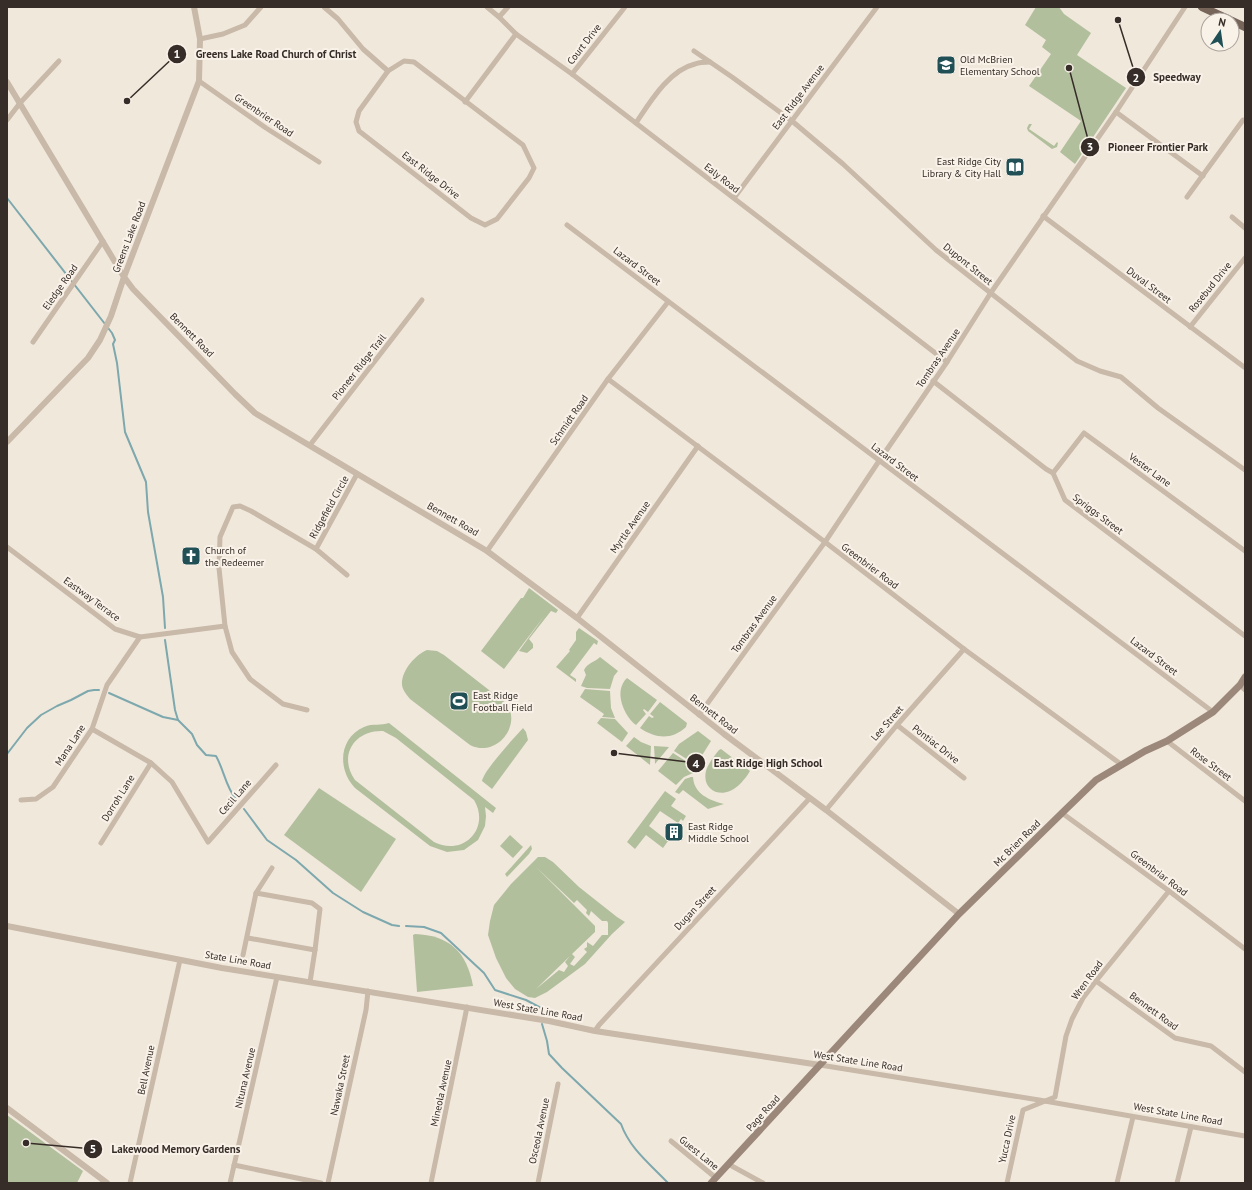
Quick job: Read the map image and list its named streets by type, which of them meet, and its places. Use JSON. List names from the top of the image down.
{
  "streets": {
    "main road": ["Mc Brien Road", "Page Road"],
    "street": [
      "Court Drive",
      "East Ridge Avenue",
      "Greenbrier Road",
      "East Ridge Drive",
      "Ealy Road",
      "Greens Lake Road",
      "Dupont Street",
      "Lazard Street",
      "Duval Street",
      "Eledge Road",
      "Rosebud Drive",
      "Bennett Road",
      "Tombras Avenue",
      "Pioneer Ridge Trail",
      "Schmidt Road",
      "Vester Lane",
      "Ridgefield Circle",
      "Spriggs Street",
      "Myrtle Avenue",
      "Eastway Terrace",
      "Lee Street",
      "Pontiac Drive",
      "Mana Lane",
      "Rose Street",
      "Cecil Lane",
      "Dorroh Lane",
      "Greenbriar Road",
      "Dugan Street",
      "State Line Road",
      "Wren Road",
      "West State Line Road",
      "Bell Avenue",
      "Nituna Avenue",
      "Nawaka Street",
      "Mineola Avenue",
      "Osceola Avenue",
      "Yucca Drive",
      "Guest Lane"
    ]
  },
  "crossings": [
    ["Court Drive", "Ealy Road"],
    ["East Ridge Avenue", "Ealy Road"],
    ["East Ridge Avenue", "Dupont Street"],
    ["Greenbrier Road", "Greens Lake Road"],
    ["Greenbrier Road", "Tombras Avenue"],
    ["Greenbrier Road", "Schmidt Road"],
    ["Greenbrier Road", "Myrtle Avenue"],
    ["Greenbrier Road", "Lee Street"],
    ["Greenbrier Road", "Mc Brien Road"],
    ["Ealy Road", "Tombras Avenue"],
    ["Greens Lake Road", "Bennett Road"],
    ["Dupont Street", "Tombras Avenue"],
    ["Lazard Street", "Tombras Avenue"],
    ["Lazard Street", "Schmidt Road"],
    ["Lazard Street", "Mc Brien Road"],
    ["Duval Street", "Rosebud Drive"],
    ["Duval Street", "Tombras Avenue"],
    ["Eledge Road", "Bennett Road"],
    ["Bennett Road", "Tombras Avenue"],
    ["Bennett Road", "Pioneer Ridge Trail"],
    ["Bennett Road", "Schmidt Road"],
    ["Bennett Road", "Ridgefield Circle"],
    ["Bennett Road", "Myrtle Avenue"],
    ["Bennett Road", "Lee Street"],
    ["Bennett Road", "Mc Brien Road"],
    ["Bennett Road", "Dugan Street"],
    ["Bennett Road", "Wren Road"],
    ["Vester Lane", "Spriggs Street"],
    ["Ridgefield Circle", "Eastway Terrace"],
    ["Eastway Terrace", "Mana Lane"],
    ["Lee Street", "Pontiac Drive"],
    ["Rose Street", "Mc Brien Road"],
    ["Cecil Lane", "Dorroh Lane"],
    ["Mc Brien Road", "Greenbriar Road"],
    ["Mc Brien Road", "Page Road"],
    ["Greenbriar Road", "Wren Road"],
    ["Dugan Street", "West State Line Road"],
    ["State Line Road", "West State Line Road"],
    ["State Line Road", "Bell Avenue"],
    ["State Line Road", "Nituna Avenue"],
    ["State Line Road", "Nawaka Street"],
    ["State Line Road", "Mineola Avenue"],
    ["Wren Road", "Yucca Drive"],
    ["West State Line Road", "Mineola Avenue"],
    ["West State Line Road", "Page Road"],
    ["West State Line Road", "Yucca Drive"],
    ["Page Road", "Guest Lane"]
  ],
  "places": {
    "other": [
      "Speedway",
      "Pioneer Frontier Park",
      "Greens Lake Road Church of Christ",
      "East Ridge High School",
      "Lakewood Memory Gardens"
    ],
    "school or university": ["Old McBrien Elementary School"],
    "library": ["East Ridge City Library & City Hall"],
    "church": ["Church of the Redeemer"],
    "sports": ["East Ridge Football Field"],
    "building": ["East Ridge Middle School"]
  },
  "north": "top"
}
